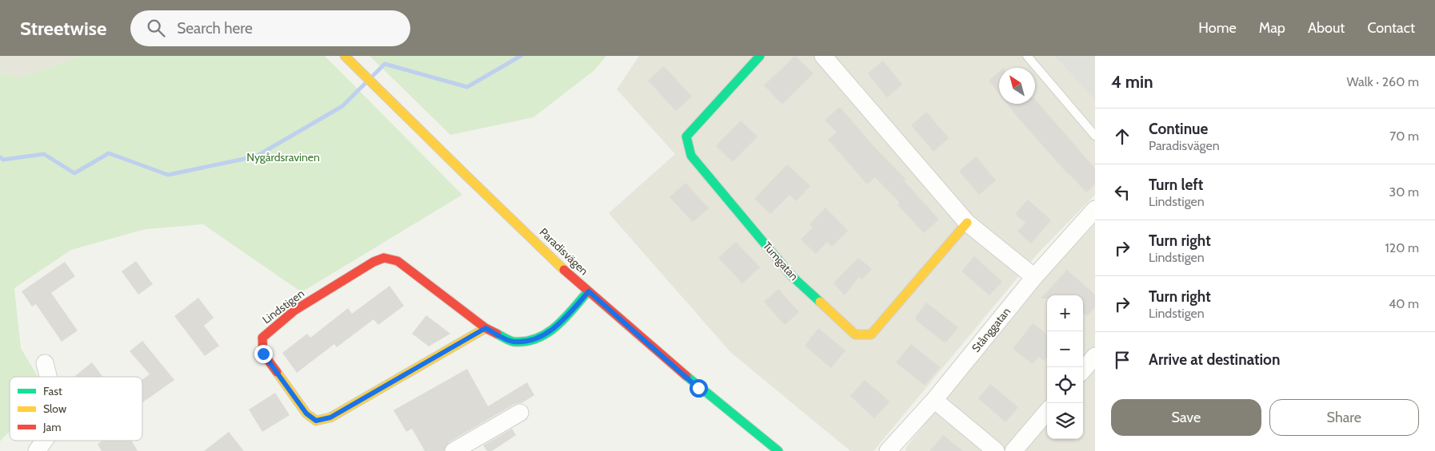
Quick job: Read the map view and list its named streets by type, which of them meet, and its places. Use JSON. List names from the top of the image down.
{
  "streets": {
    "street": [
      "Paradisvägen",
      "Tumgatan",
      "Lindstigen",
      "Stånggatan"
    ]
  },
  "crossings": [
    ["Paradisvägen", "Lindstigen"]
  ],
  "parks": ["Nygårdsravinen"],
  "legend": ["Fast", "Slow", "Jam"],
  "north": "top left",
  "page": {
    "header": "Streetwise",
    "search": "Search here",
    "nav": [
      "Home",
      "Map",
      "About",
      "Contact"
    ],
    "heading": ["4 min", "Walk · 260 m"],
    "list": [
      ["Continue", "Paradisvägen", "70 m"],
      ["Turn left", "Lindstigen", "30 m"],
      ["Turn right", "Lindstigen", "120 m"],
      ["Turn right", "Lindstigen", "40 m"],
      "Arrive at destination"
    ],
    "map_buttons": ["+", "−"],
    "buttons": ["Save", "Share"]
  }
}
